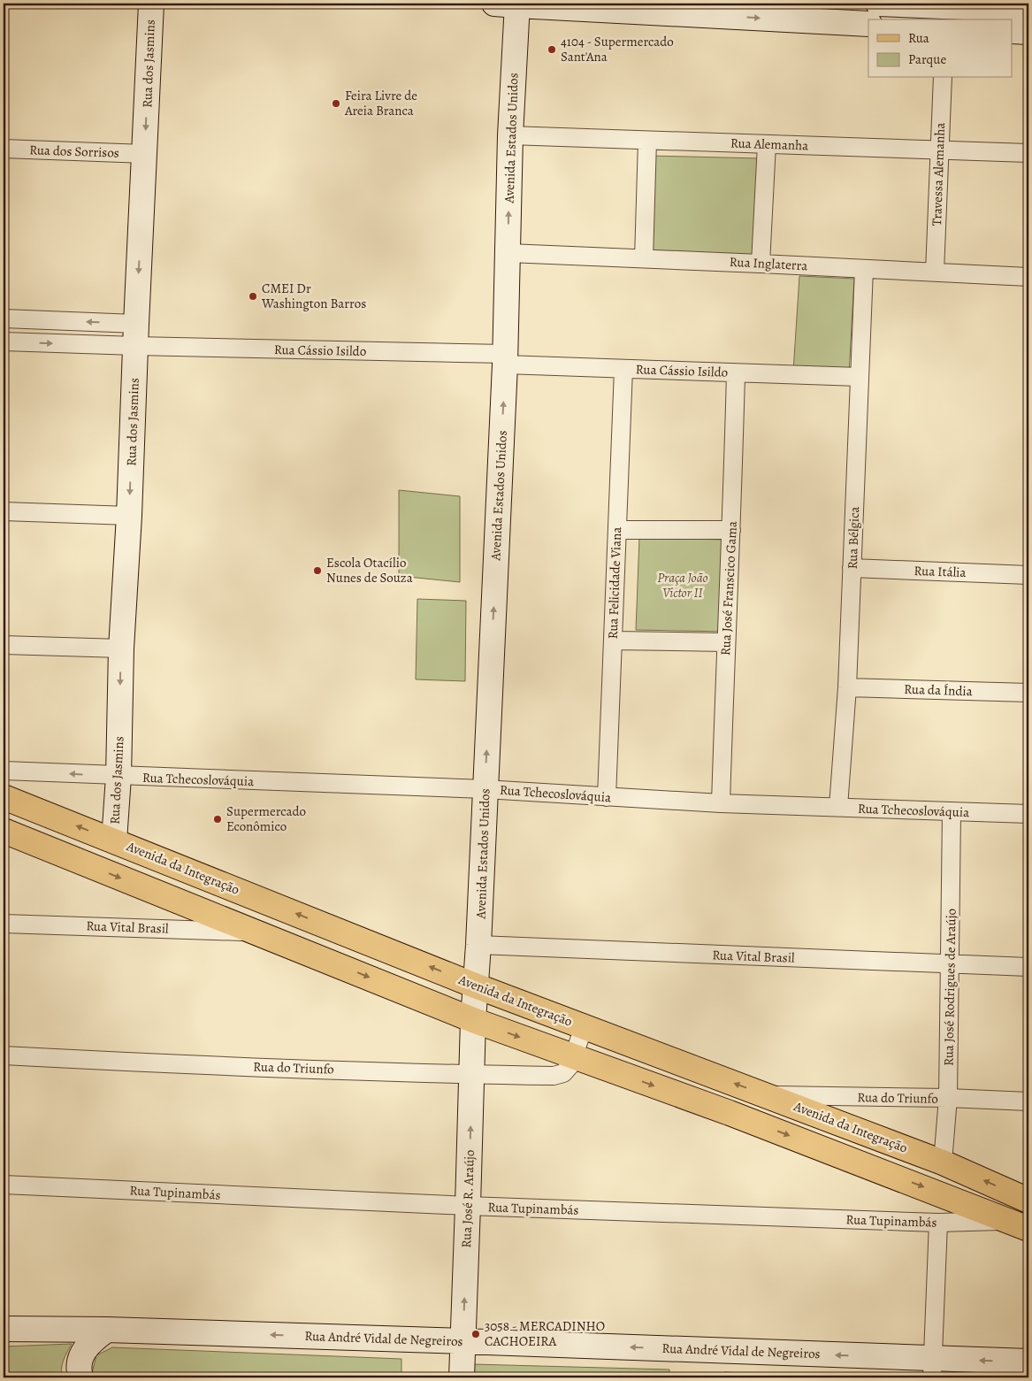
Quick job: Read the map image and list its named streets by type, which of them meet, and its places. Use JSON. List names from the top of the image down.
{
  "streets": {
    "main road": [
      "Rua dos Jasmins",
      "Avenida Estados Unidos",
      "Avenida da Integração",
      "Rua José R. Araújo",
      "Rua André Vidal de Negreiros"
    ],
    "street": [
      "Rua Alemanha",
      "Rua dos Sorrisos",
      "Travessa Alemanha",
      "Rua Inglaterra",
      "Rua Cássio Isildo",
      "Rua Bélgica",
      "Rua Itália",
      "Rua Felicidade Viana",
      "Rua José Franscico Gama",
      "Rua da Índia",
      "Rua Tchecoslováquia",
      "Rua Vital Brasil",
      "Rua José Rodrigues de Araújo",
      "Rua do Triunfo",
      "Rua Tupinambás"
    ]
  },
  "crossings": [
    ["Rua dos Jasmins", "Rua dos Sorrisos"],
    ["Rua dos Jasmins", "Rua Cássio Isildo"],
    ["Rua dos Jasmins", "Rua Tchecoslováquia"],
    ["Rua dos Jasmins", "Avenida da Integração"],
    ["Avenida Estados Unidos", "Rua Alemanha"],
    ["Avenida Estados Unidos", "Rua Inglaterra"],
    ["Avenida Estados Unidos", "Rua Cássio Isildo"],
    ["Avenida Estados Unidos", "Rua Tchecoslováquia"],
    ["Avenida Estados Unidos", "Avenida da Integração"],
    ["Avenida Estados Unidos", "Rua Vital Brasil"],
    ["Avenida Estados Unidos", "Rua José R. Araújo"],
    ["Rua Alemanha", "Travessa Alemanha"],
    ["Travessa Alemanha", "Rua Inglaterra"],
    ["Rua Inglaterra", "Rua Bélgica"],
    ["Rua Cássio Isildo", "Rua Bélgica"],
    ["Rua Cássio Isildo", "Rua Felicidade Viana"],
    ["Rua Cássio Isildo", "Rua José Franscico Gama"],
    ["Rua Bélgica", "Rua Itália"],
    ["Rua Bélgica", "Rua da Índia"],
    ["Rua Bélgica", "Rua Tchecoslováquia"],
    ["Rua Felicidade Viana", "Rua Tchecoslováquia"],
    ["Rua José Franscico Gama", "Rua Tchecoslováquia"],
    ["Rua Tchecoslováquia", "Rua José Rodrigues de Araújo"],
    ["Avenida da Integração", "Rua José Rodrigues de Araújo"],
    ["Avenida da Integração", "Rua do Triunfo"],
    ["Rua Vital Brasil", "Rua José Rodrigues de Araújo"],
    ["Rua José Rodrigues de Araújo", "Rua do Triunfo"],
    ["Rua do Triunfo", "Rua José R. Araújo"],
    ["Rua Tupinambás", "Rua José R. Araújo"],
    ["Rua José R. Araújo", "Rua André Vidal de Negreiros"]
  ],
  "one_way": [
    "Rua dos Jasmins",
    "Avenida Estados Unidos",
    "Rua José R. Araújo",
    "Rua André Vidal de Negreiros"
  ],
  "parks": ["Praça João Victor II"],
  "places": [
    "4104 - Supermercado Sant'Ana",
    "Feira Livre de Areia Branca",
    "CMEI Dr Washington Barros",
    "Escola Otacílio Nunes de Souza",
    "Supermercado Econômico",
    "3058 - MERCADINHO CACHOEIRA"
  ],
  "legend": ["Rua", "Parque"]
}
